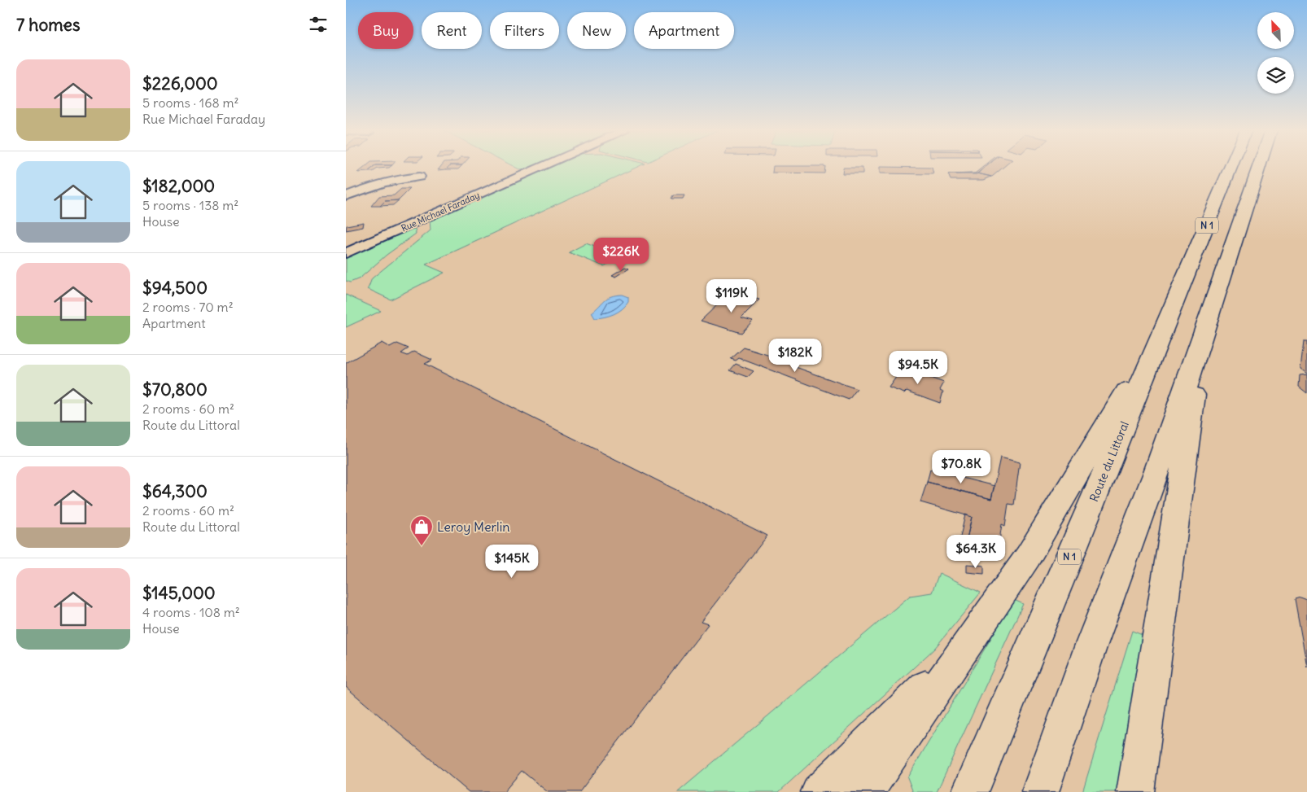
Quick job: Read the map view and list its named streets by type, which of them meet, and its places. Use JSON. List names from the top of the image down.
{
  "streets": {
    "highway": ["N 1", "Route du Littoral"],
    "street": ["Rue Michael Faraday"]
  },
  "places": {
    "shop": ["Leroy Merlin"]
  },
  "north": "top left",
  "page": {
    "heading": "7 homes",
    "chip": [
      "Buy",
      "Rent",
      "Filters",
      "New",
      "Apartment"
    ],
    "list": [
      {
        "name": "$226,000",
        "note": "5 rooms · 168 m² · Rue Michael Faraday"
      },
      {
        "name": "$182,000",
        "note": "5 rooms · 138 m² · House"
      },
      {
        "name": "$94,500",
        "note": "2 rooms · 70 m² · Apartment"
      },
      {
        "name": "$70,800",
        "note": "2 rooms · 60 m² · Route du Littoral"
      },
      {
        "name": "$64,300",
        "note": "2 rooms · 60 m² · Route du Littoral"
      },
      {
        "name": "$145,000",
        "note": "4 rooms · 108 m² · House"
      }
    ],
    "price": [
      "$226K",
      "$119K",
      "$182K",
      "$94.5K",
      "$70.8K",
      "$64.3K",
      "$145K"
    ]
  }
}
